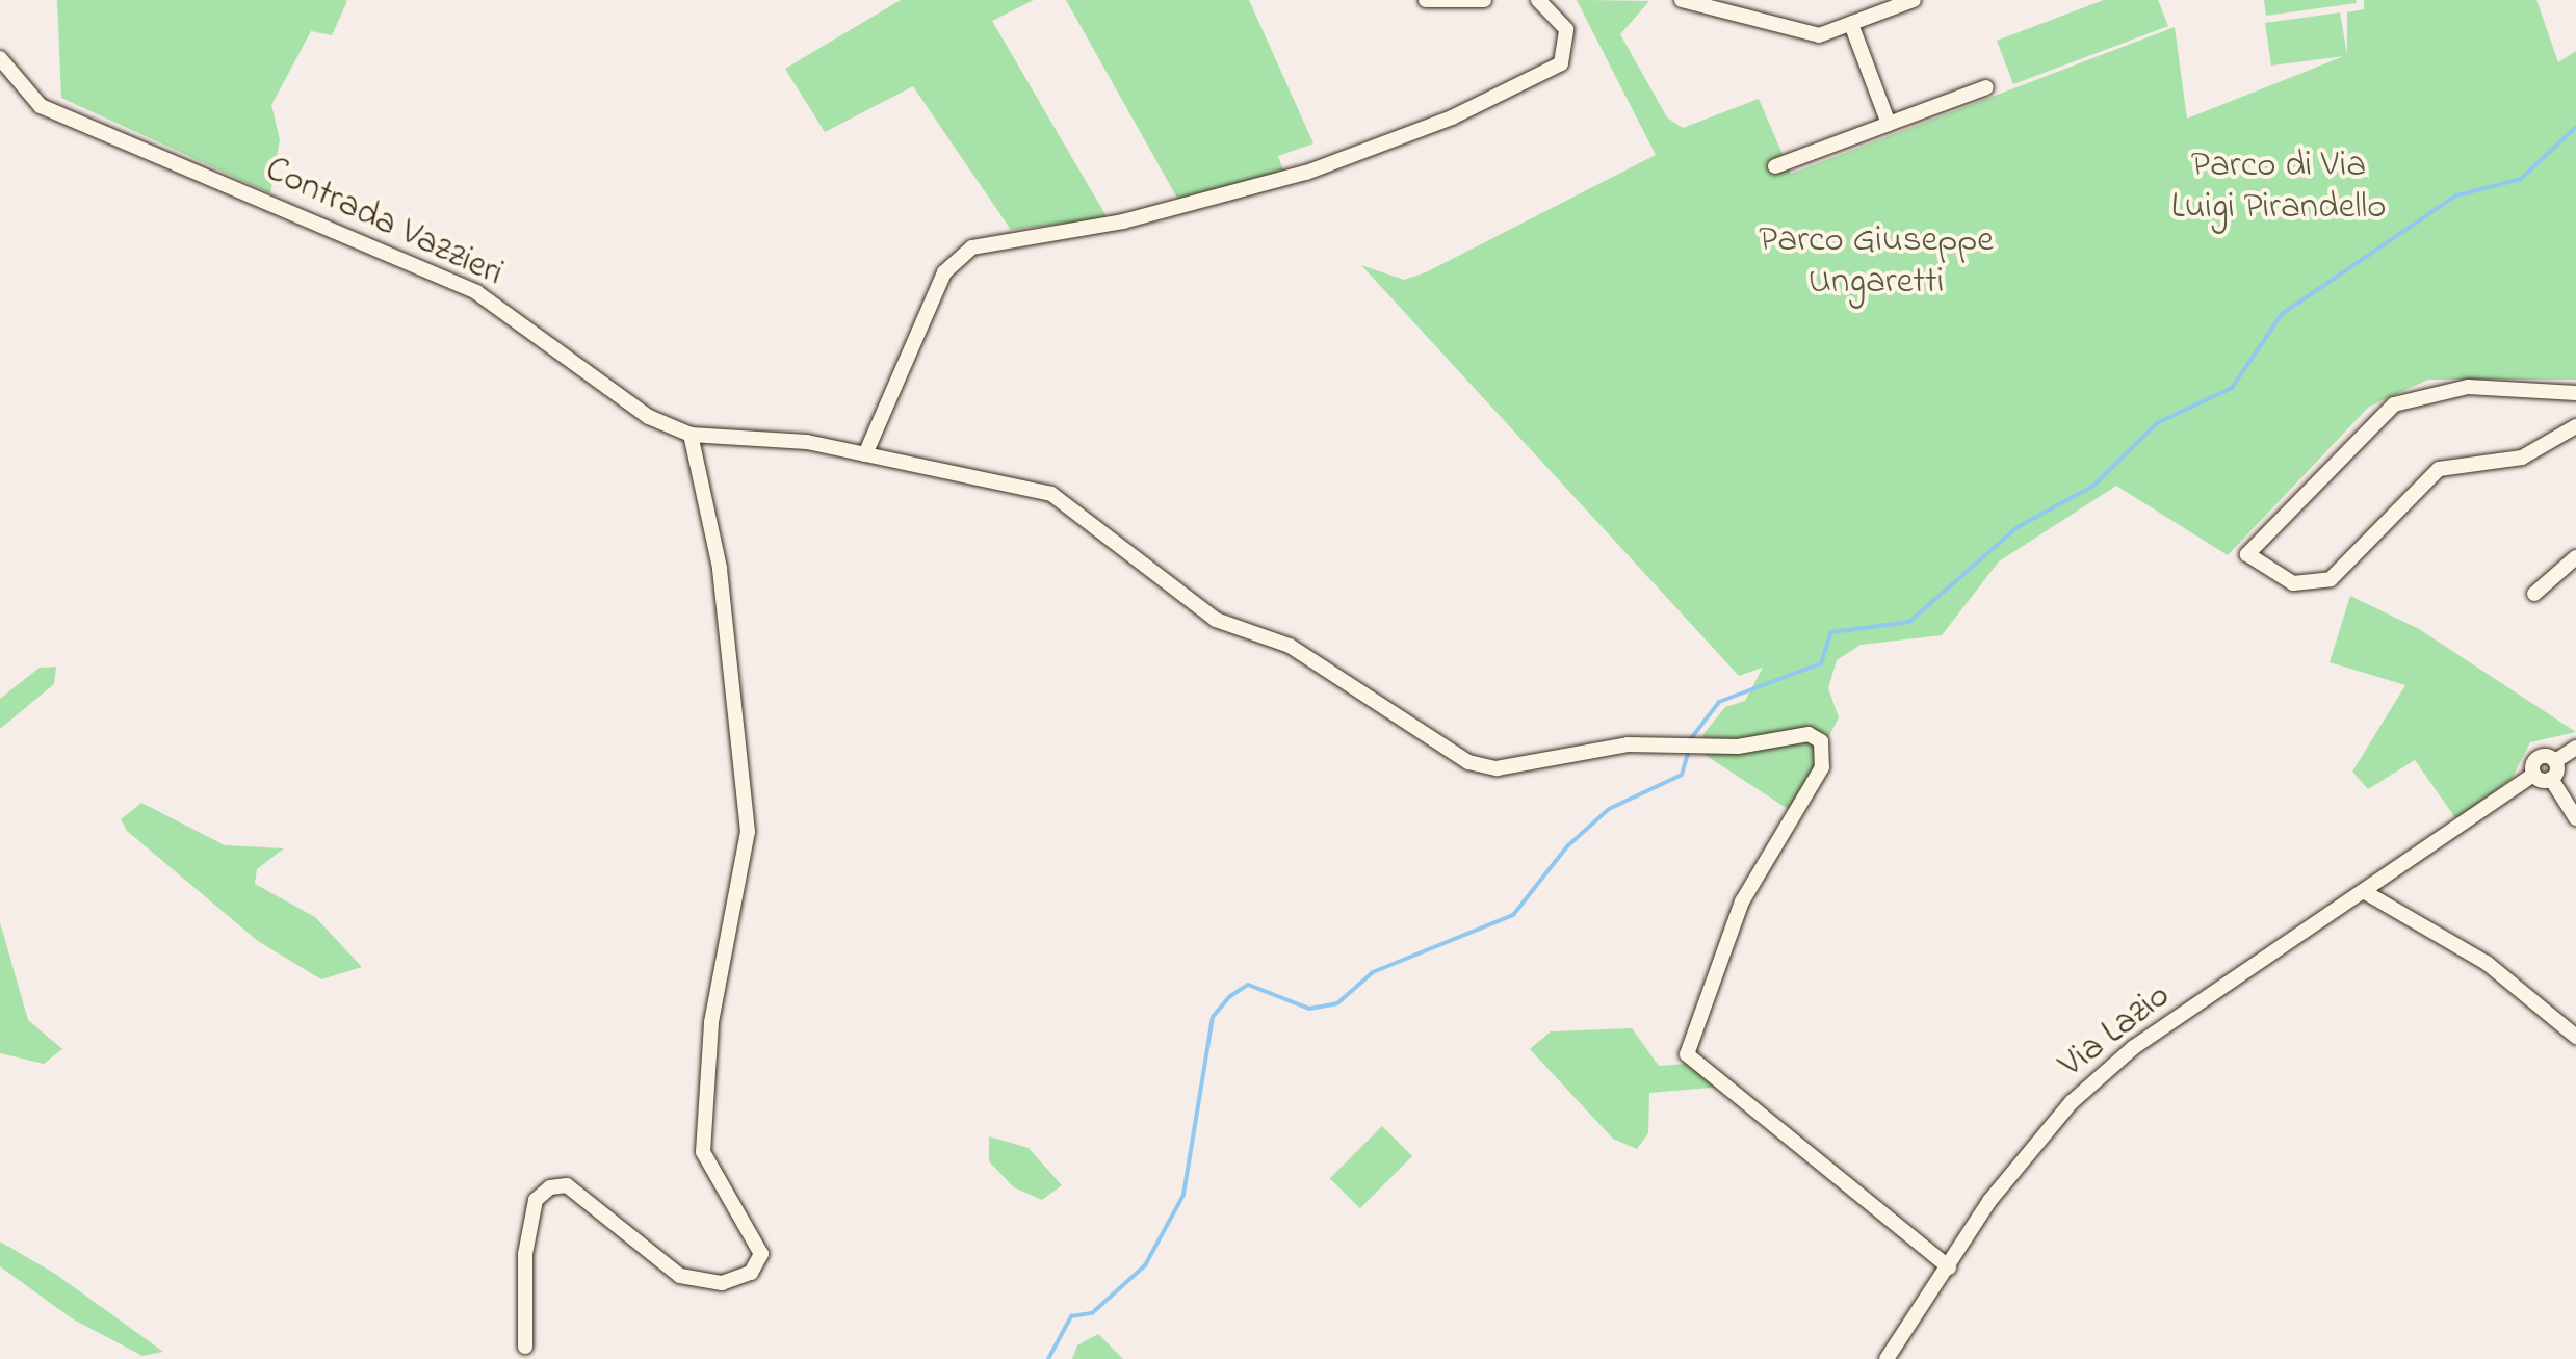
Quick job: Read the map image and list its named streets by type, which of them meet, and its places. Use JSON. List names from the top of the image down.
{
  "streets": {
    "street": ["Contrada Vazzieri", "Via Lazio"]
  },
  "crossings": [
    ["Contrada Vazzieri", "Via Lazio"]
  ],
  "parks": ["Parco di Via Luigi Pirandello", "Parco Giuseppe Ungaretti"]
}
